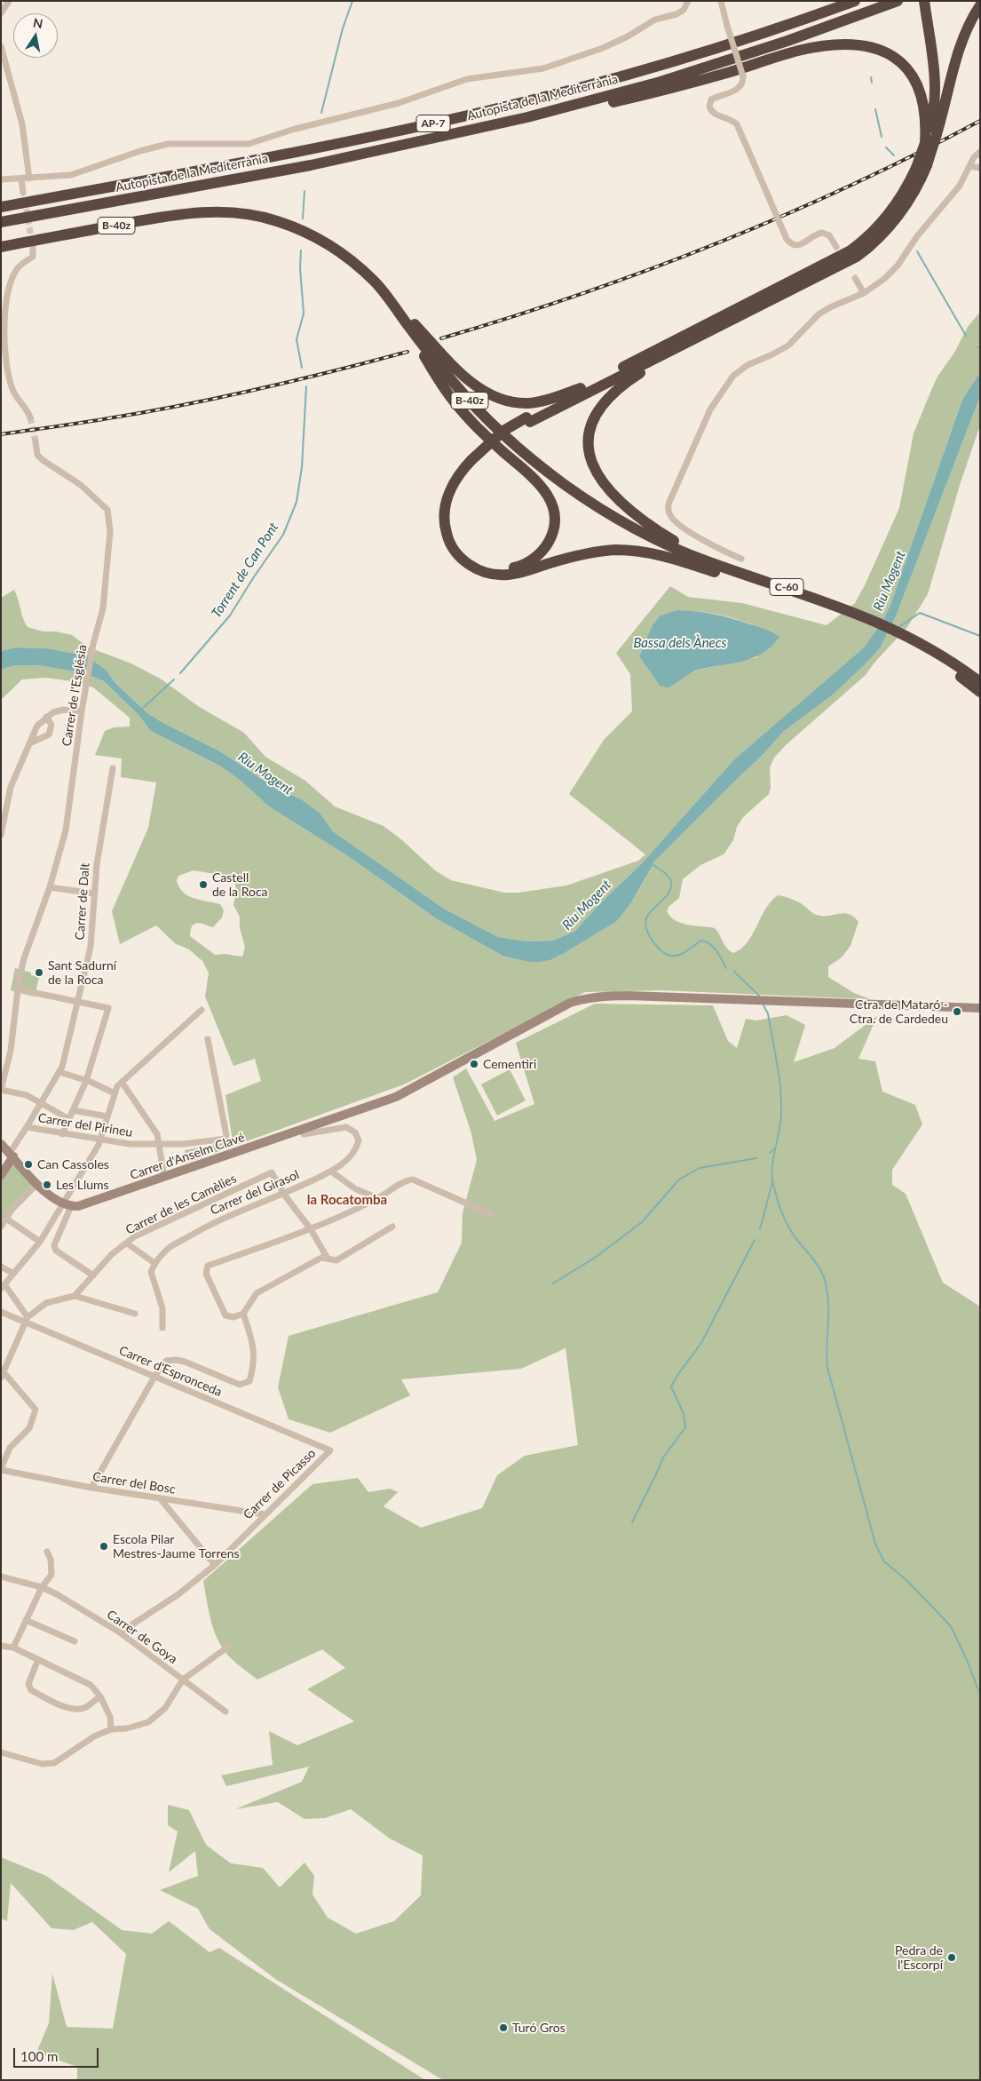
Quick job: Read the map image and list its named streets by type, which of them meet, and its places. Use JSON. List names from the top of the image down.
{
  "streets": {
    "highway": [
      "Autopista de la Mediterrània",
      "AP-7",
      "B-40z",
      "C-60"
    ],
    "street": [
      "Carrer de l'Església",
      "Carrer de Dalt",
      "Carrer del Pirineu",
      "Carrer d'Anselm Clavé",
      "Carrer del Girasol",
      "Carrer de les Camèlies",
      "Carrer d'Espronceda",
      "Carrer del Bosc",
      "Carrer de Picasso",
      "Carrer de Goya"
    ]
  },
  "crossings": [
    ["B-40z", "C-60"],
    ["Carrer de Dalt", "Carrer del Pirineu"],
    ["Carrer d'Anselm Clavé", "Carrer del Girasol"],
    ["Carrer del Girasol", "Carrer de les Camèlies"],
    ["Carrer d'Espronceda", "Carrer de Picasso"],
    ["Carrer del Bosc", "Carrer de Picasso"],
    ["Carrer de Picasso", "Carrer de Goya"]
  ],
  "districts": ["la Rocatomba"],
  "water": ["Torrent de Can Pont", "Riu Mogent", "Bassa dels Ànecs"],
  "places": [
    "Castell de la Roca",
    "Sant Sadurní de la Roca",
    "Ctra. de Mataró - Ctra. de Cardedeu",
    "Cementiri",
    "Can Cassoles",
    "Les Llums",
    "Escola Pilar Mestres-Jaume Torrens",
    "Pedra de l'Escorpí",
    "Turó Gros"
  ],
  "scale_bar": "100 m",
  "north": "top"
}
